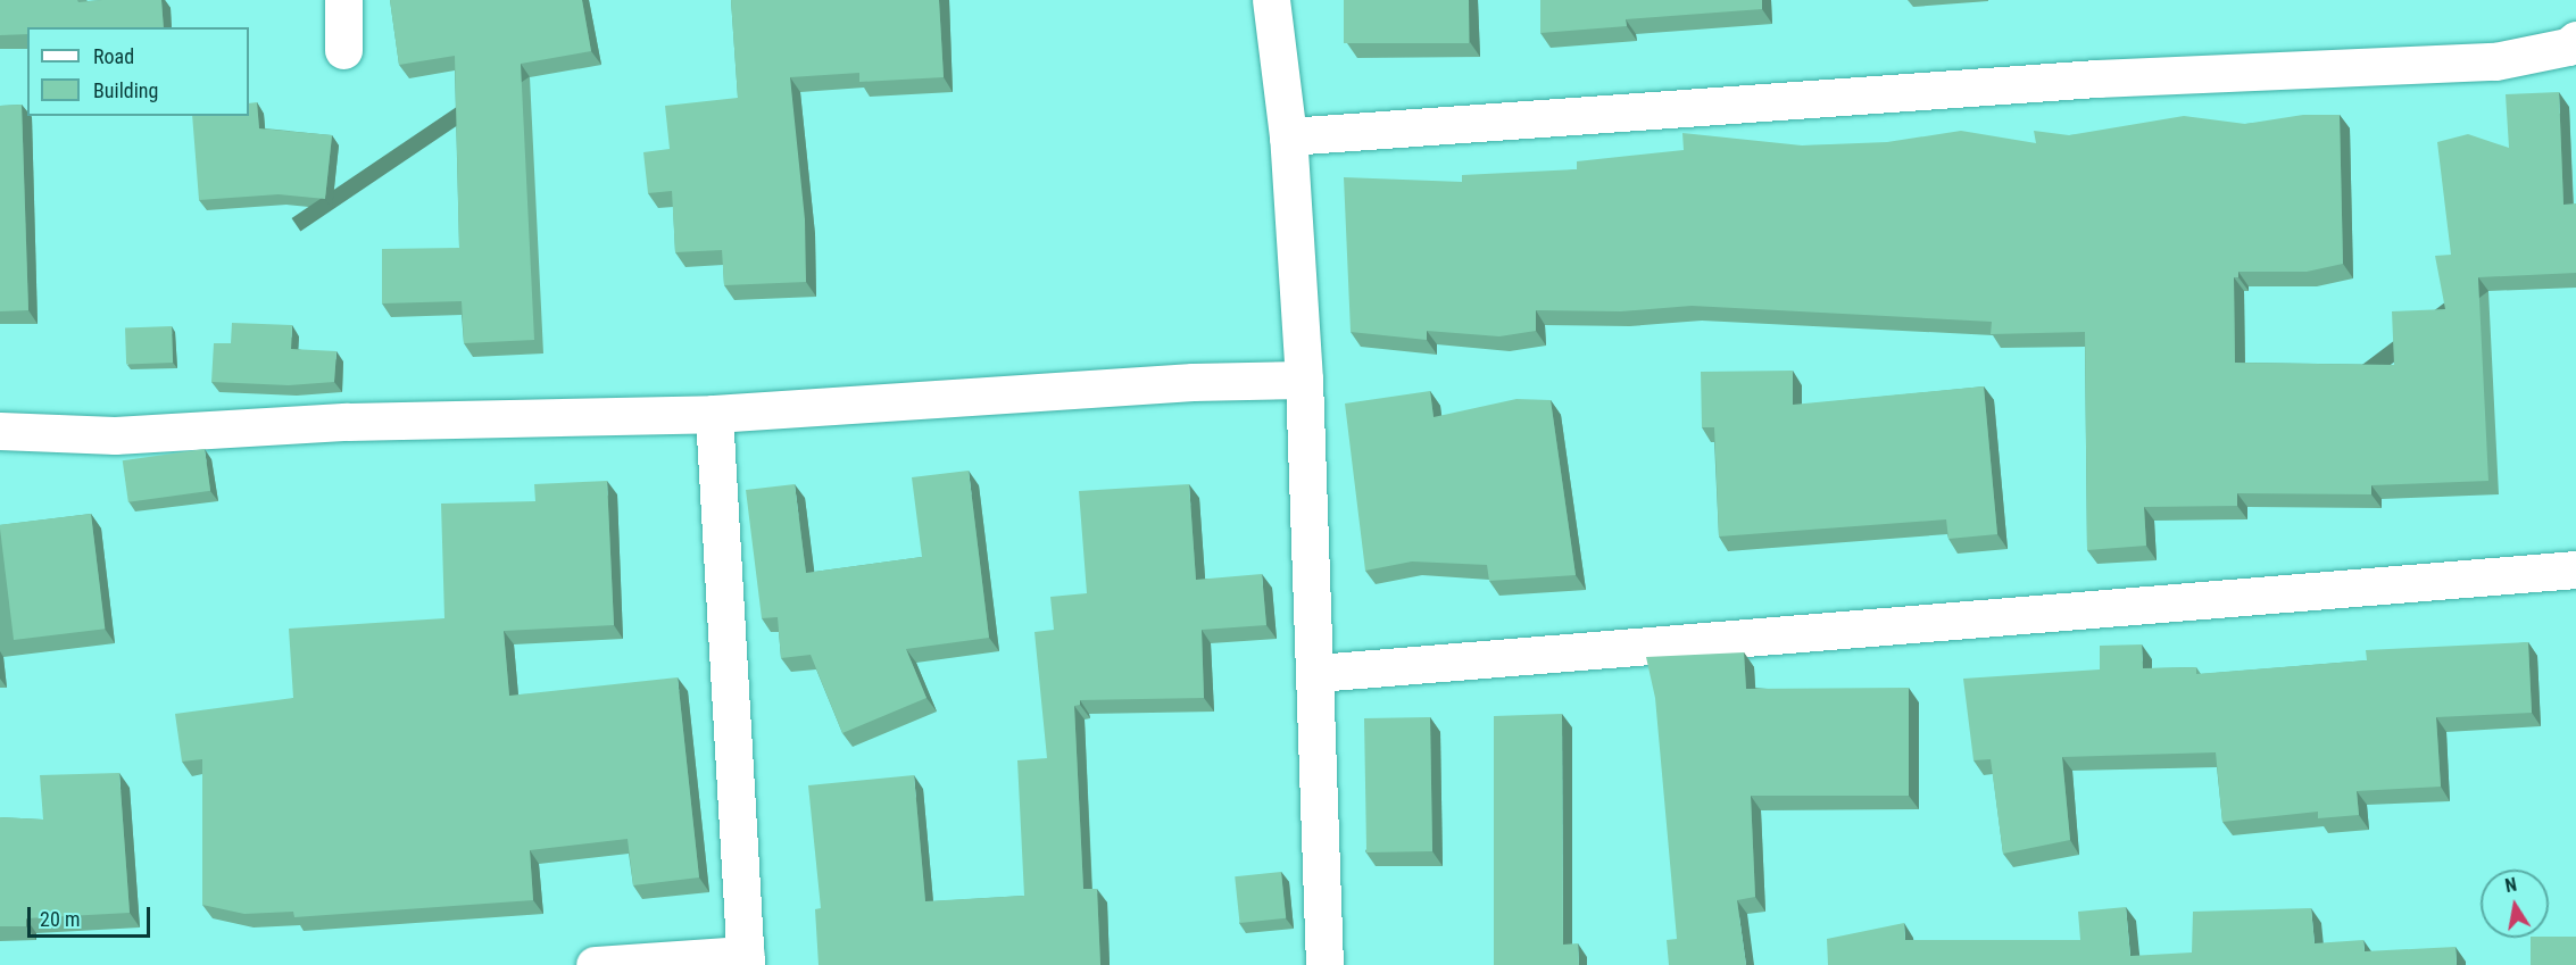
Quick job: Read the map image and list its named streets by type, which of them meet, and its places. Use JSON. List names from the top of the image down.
{
  "legend": ["Road", "Building"],
  "scale_bar": "20 m",
  "north": "top"
}
